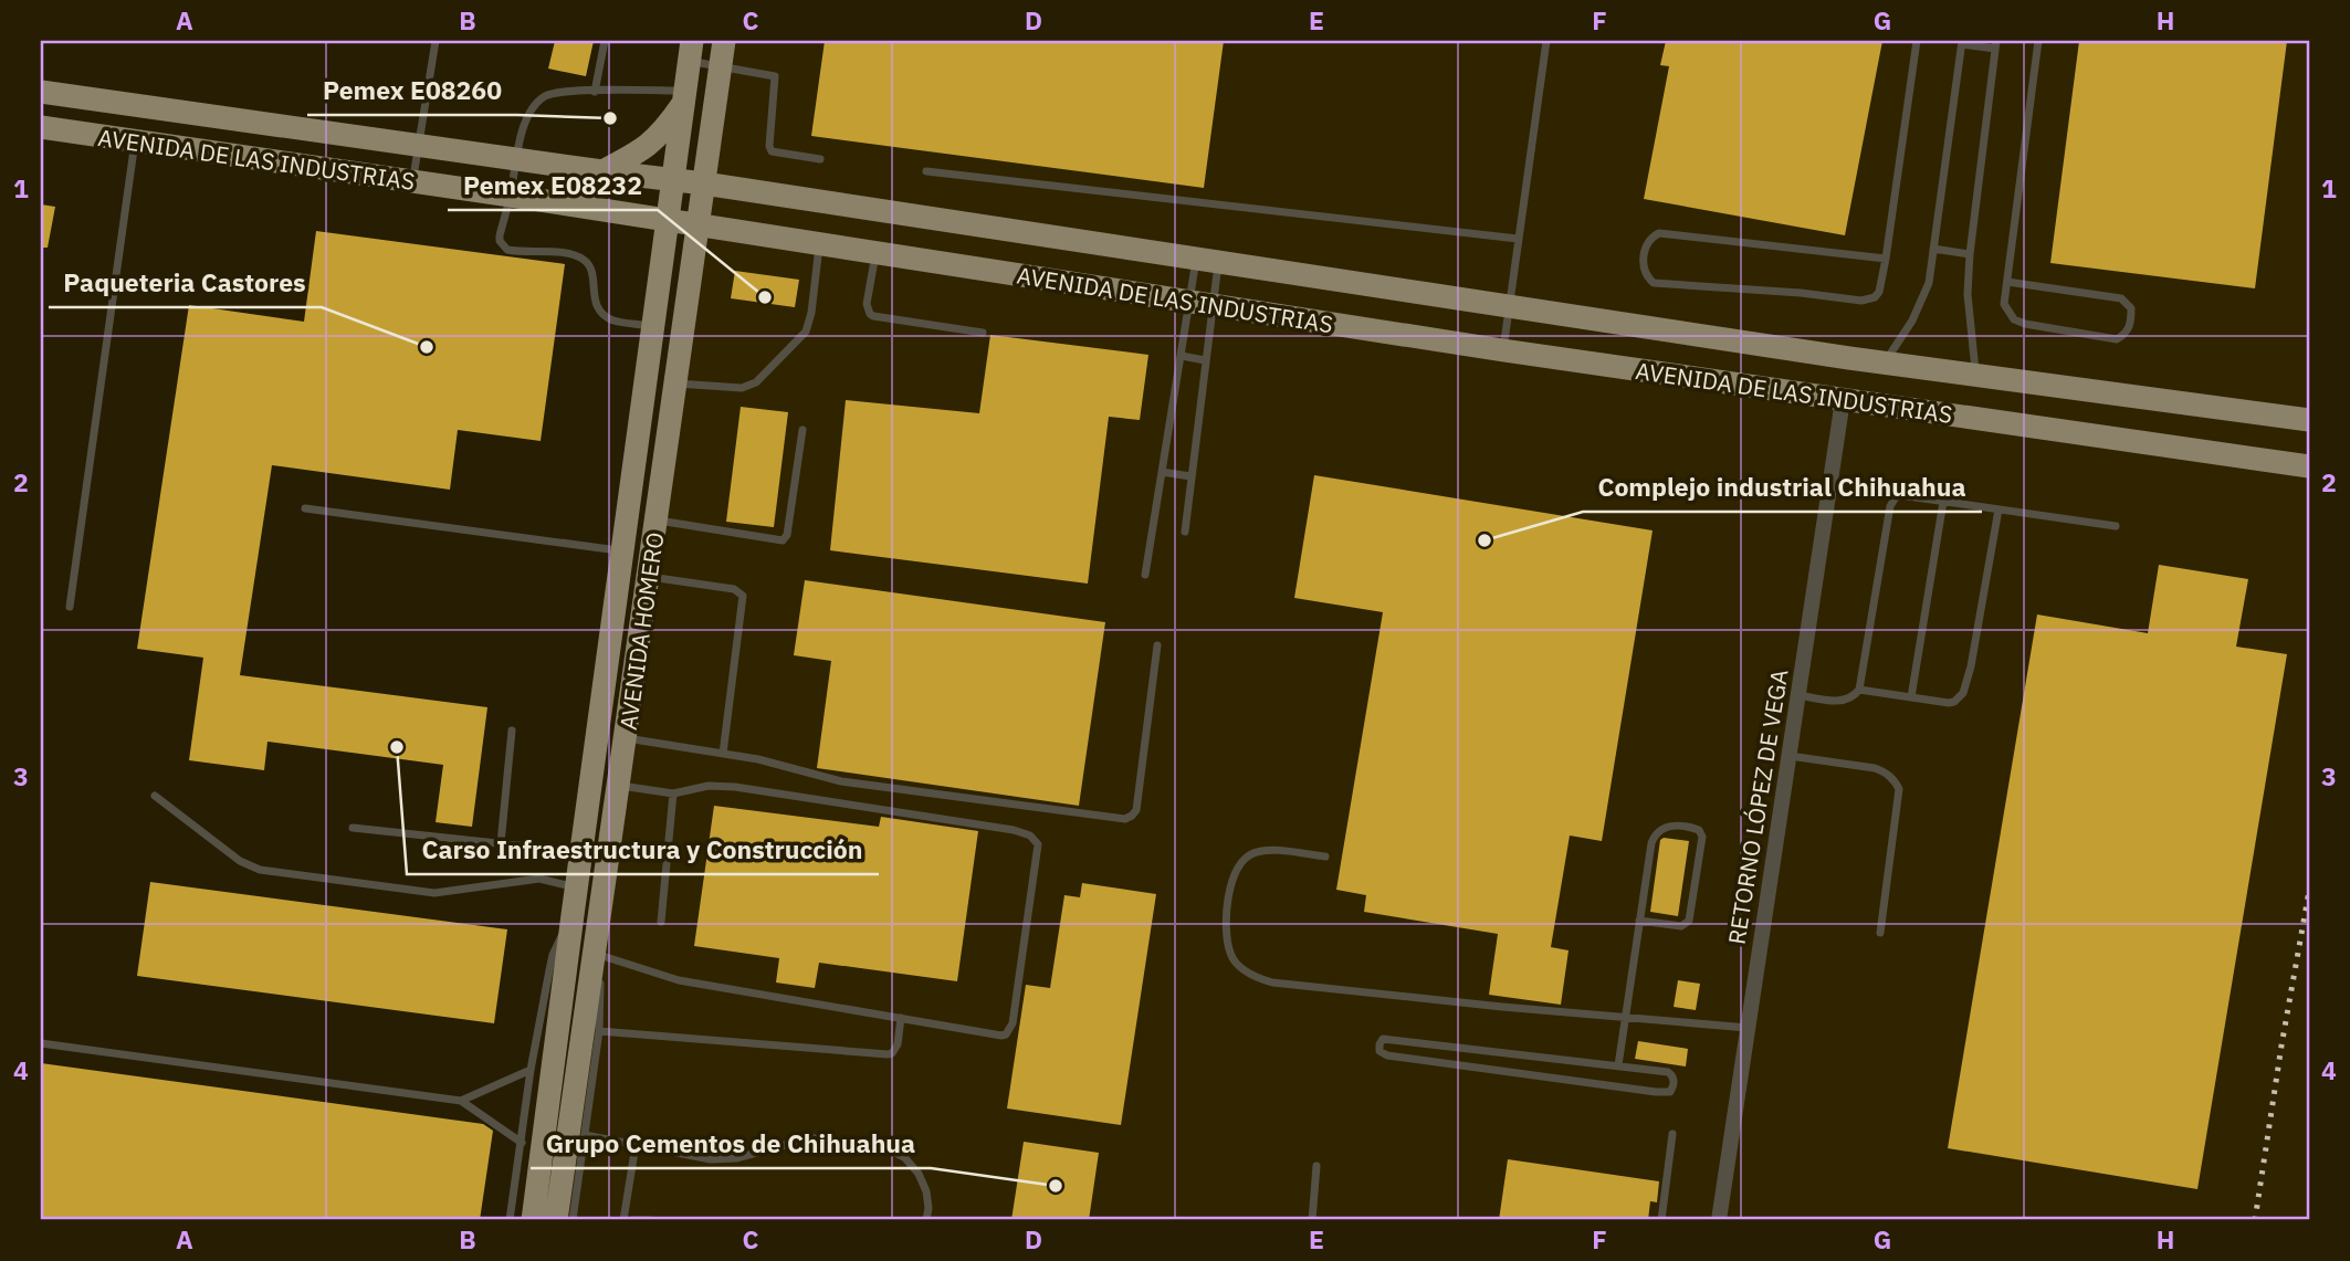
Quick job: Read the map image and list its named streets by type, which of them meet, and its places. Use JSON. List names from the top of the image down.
{
  "streets": {
    "main road": ["AVENIDA DE LAS INDUSTRIAS", "AVENIDA HOMERO"],
    "street": ["RETORNO LÓPEZ DE VEGA"]
  },
  "crossings": [
    ["AVENIDA DE LAS INDUSTRIAS", "AVENIDA HOMERO"],
    ["AVENIDA DE LAS INDUSTRIAS", "RETORNO LÓPEZ DE VEGA"]
  ],
  "places": [
    "Pemex E08260",
    "Pemex E08232",
    "Paqueteria Castores",
    "Complejo industrial Chihuahua",
    "Carso Infraestructura y Construcción",
    "Grupo Cementos de Chihuahua"
  ],
  "grid": {
    "columns": [
      "A",
      "B",
      "C",
      "D",
      "E",
      "F",
      "G",
      "H"
    ],
    "rows": [
      "1",
      "2",
      "3",
      "4"
    ]
  }
}
